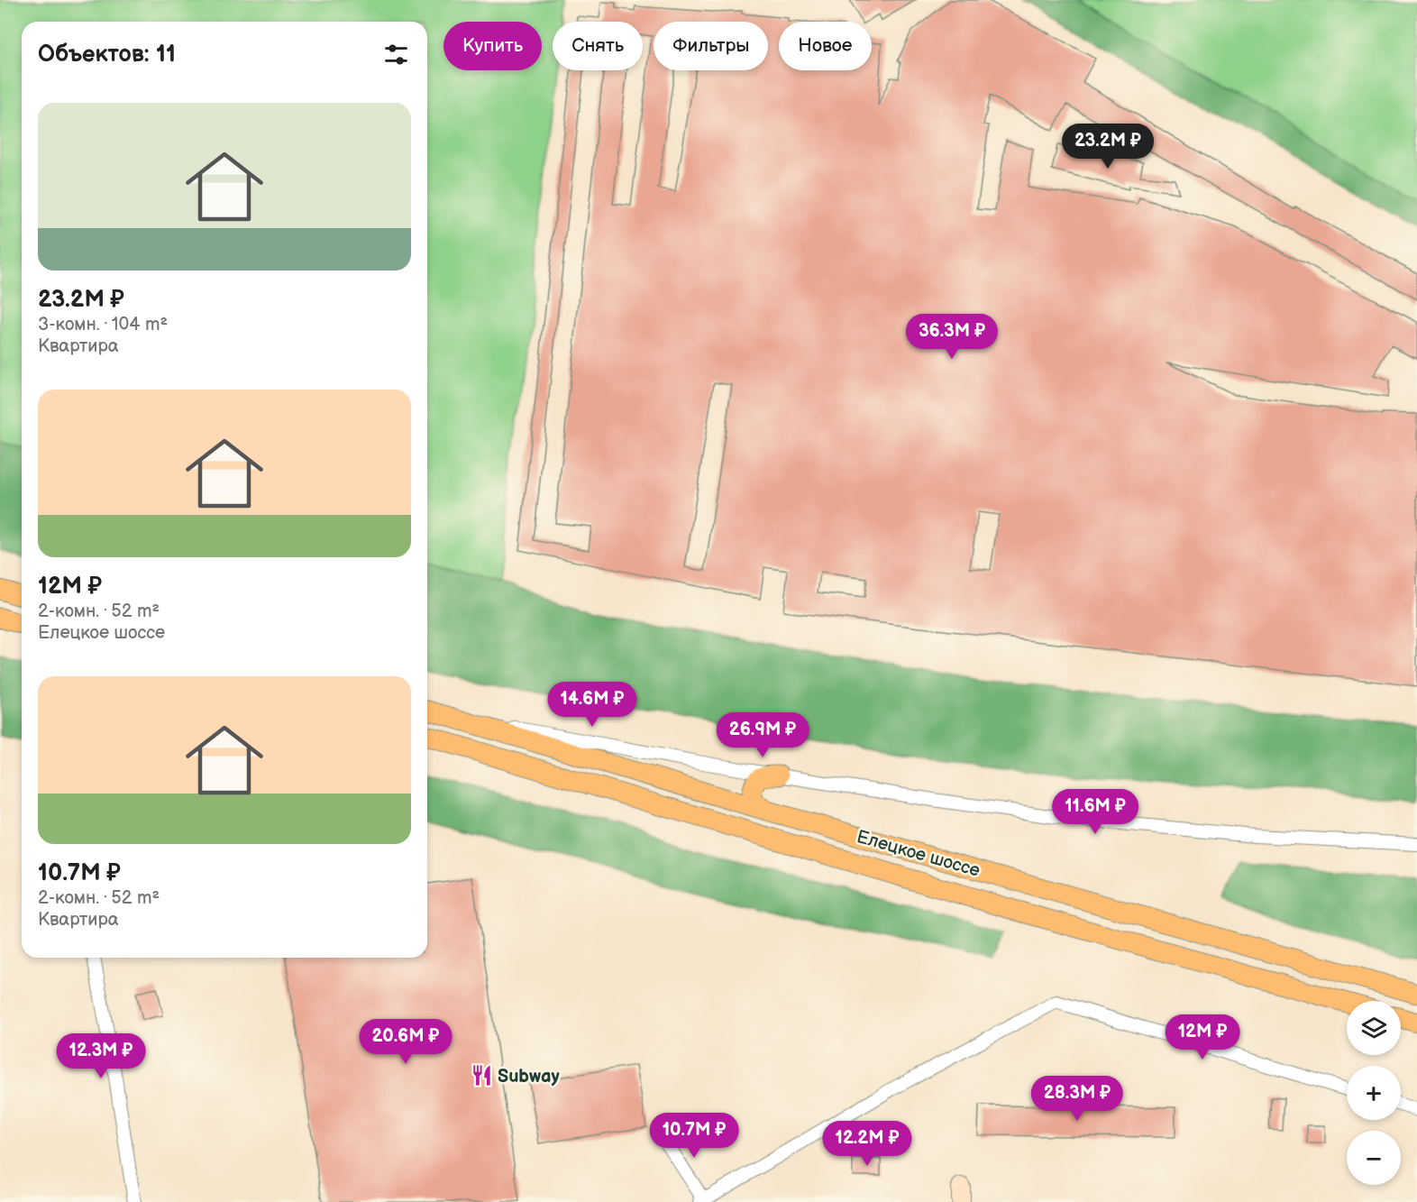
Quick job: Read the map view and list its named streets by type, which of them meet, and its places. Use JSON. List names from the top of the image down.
{
  "streets": {
    "main road": ["Елецкое шоссе"]
  },
  "places": {
    "restaurant": ["Subway"]
  },
  "page": {
    "chip": [
      "Купить",
      "Снять",
      "Фильтры",
      "Новое"
    ],
    "heading": "Объектов: 11",
    "list": [
      {
        "name": "23.2M ₽",
        "note": "3-комн. · 104 m² · Квартира"
      },
      {
        "name": "12M ₽",
        "note": "2-комн. · 52 m² · Елецкое шоссе"
      },
      {
        "name": "10.7M ₽",
        "note": "2-комн. · 52 m² · Квартира"
      }
    ],
    "price": [
      "23.2M ₽",
      "36.3M ₽",
      "14.6M ₽",
      "26.9M ₽",
      "11.6M ₽",
      "12M ₽",
      "20.6M ₽",
      "12.3M ₽",
      "28.3M ₽",
      "10.7M ₽",
      "12.2M ₽"
    ],
    "map_buttons": ["+", "−"]
  }
}
